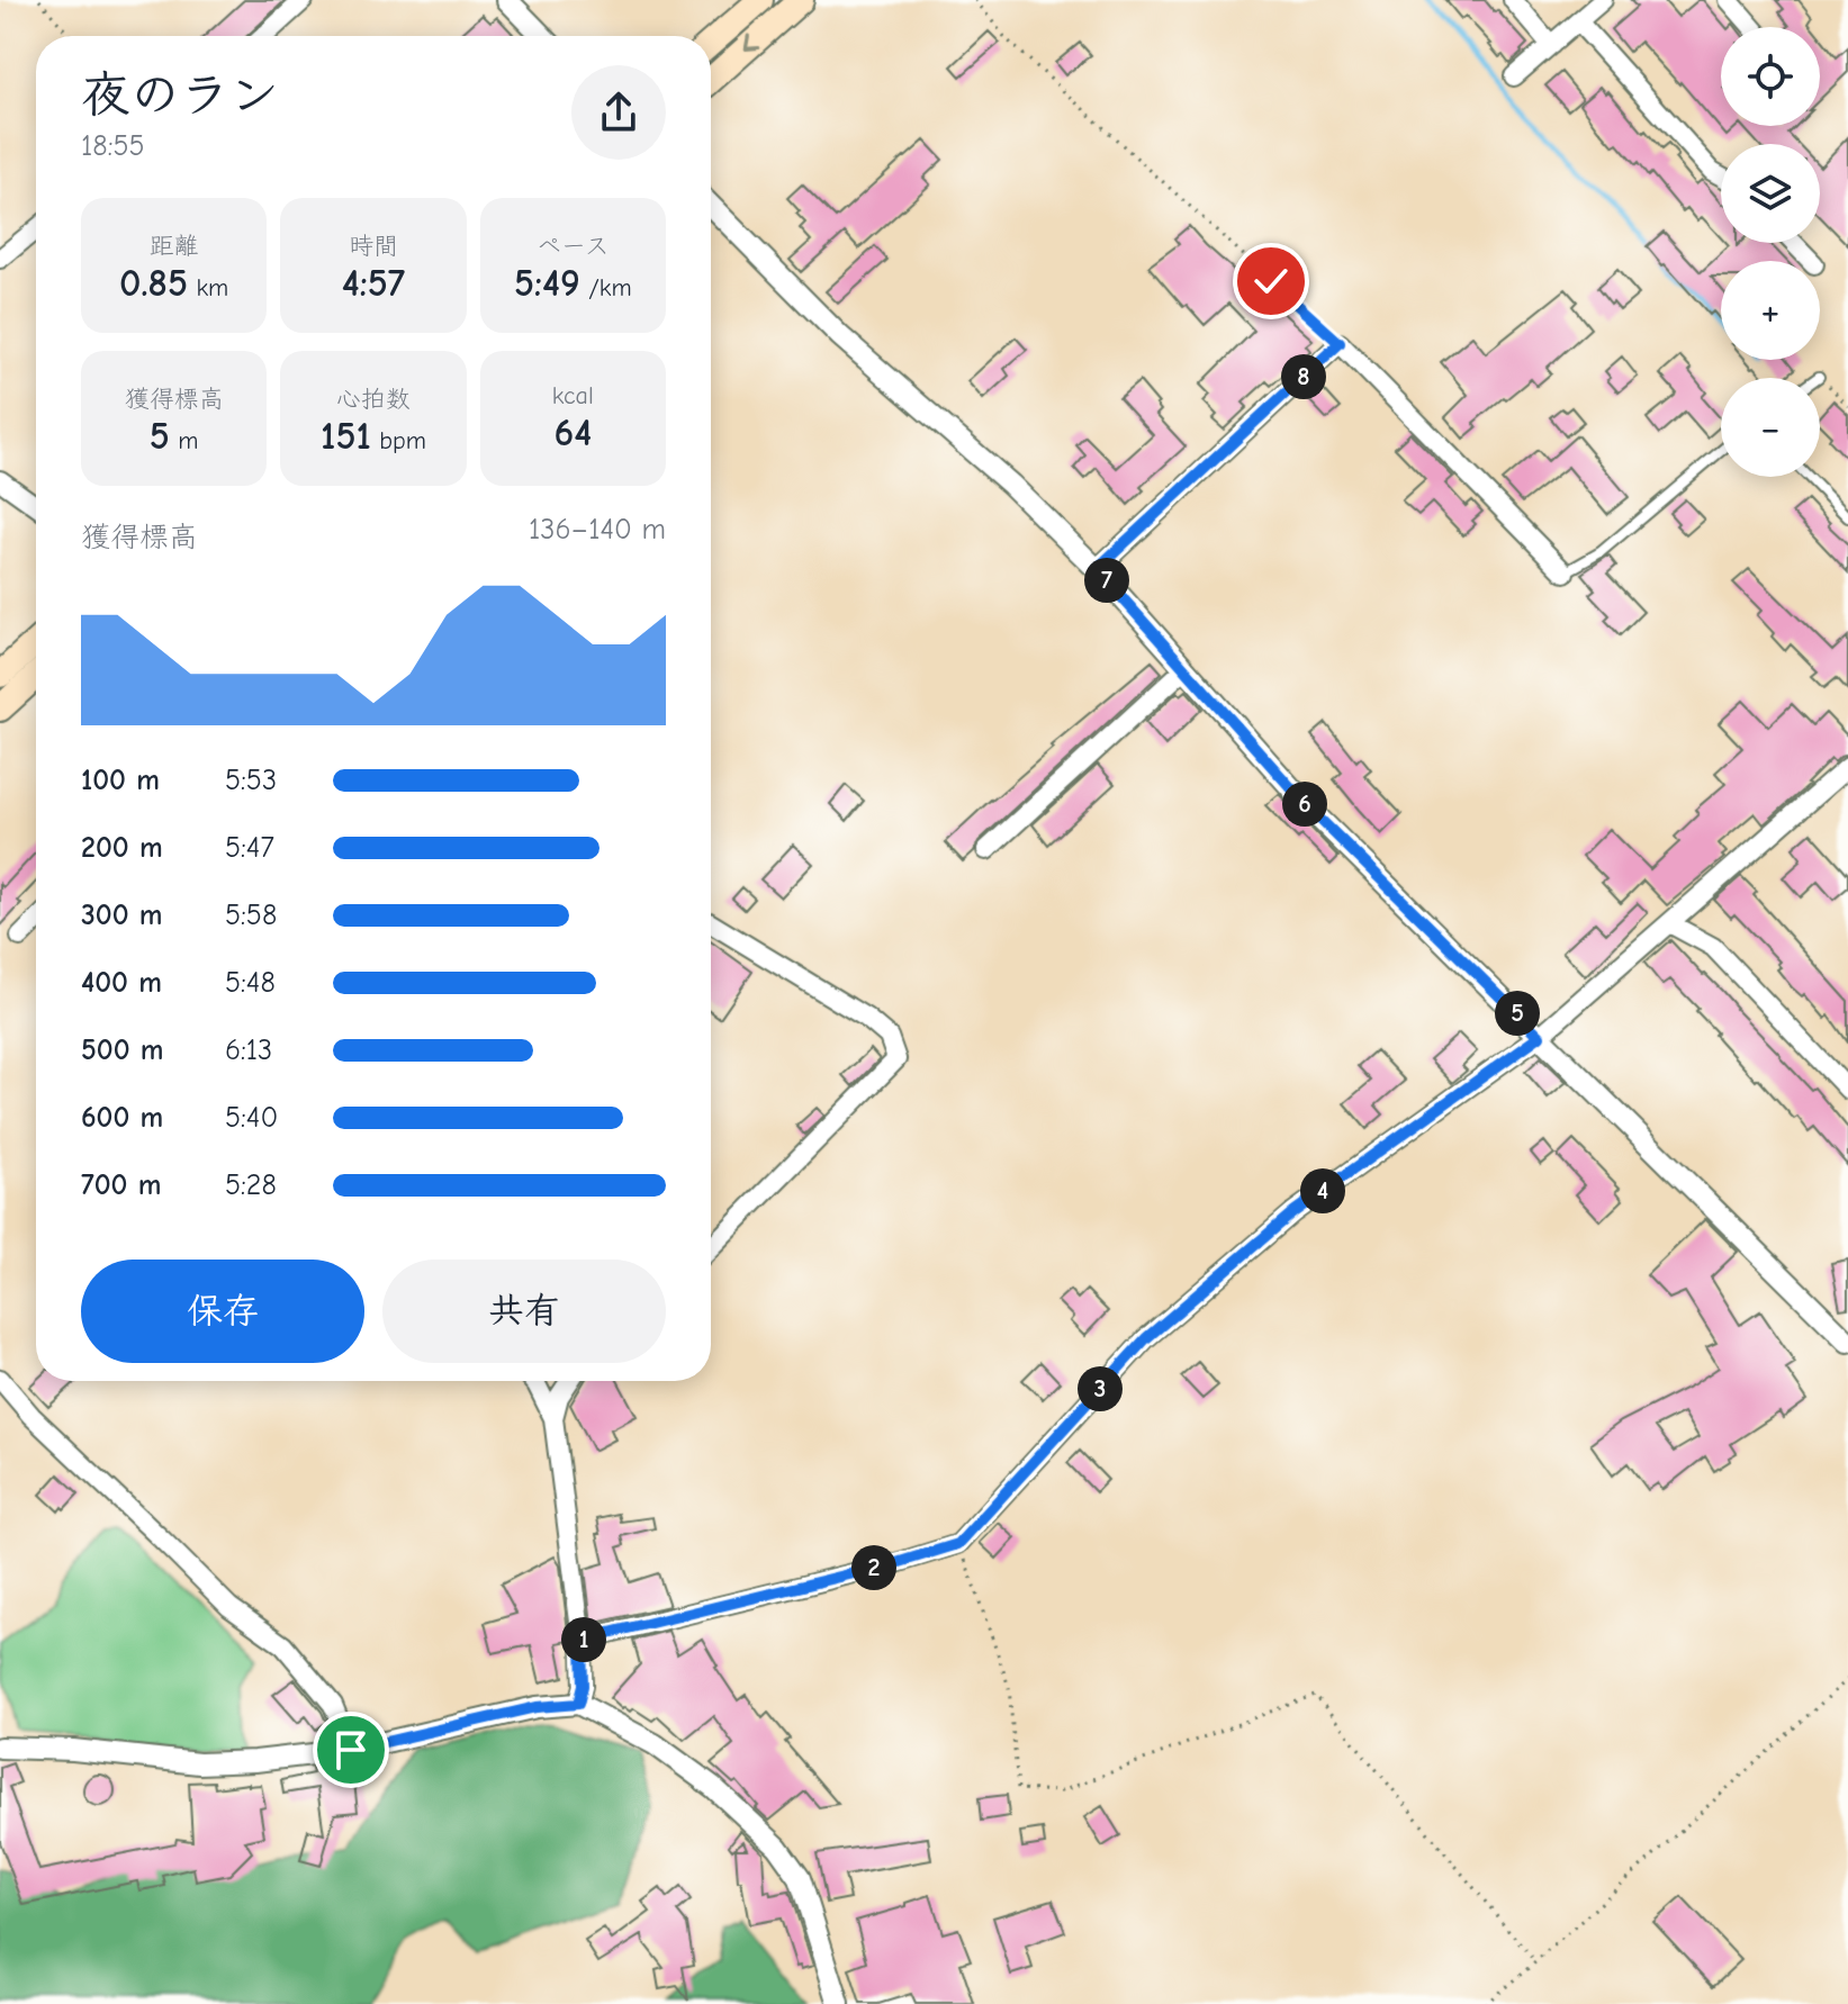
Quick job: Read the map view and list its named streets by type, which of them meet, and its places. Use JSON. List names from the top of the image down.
{
  "page": {
    "map_buttons": ["+", "−"],
    "heading": ["夜のラン", "18:55"],
    "stats": [
      ["距離", "0.85 km"],
      ["時間", "4:57"],
      ["ペース", "5:49 /km"],
      ["獲得標高", "5 m"],
      ["心拍数", "151 bpm"],
      ["kcal", "64"]
    ],
    "pins": [
      "8",
      "7",
      "6",
      "5",
      "4",
      "3",
      "2",
      "1"
    ],
    "chart": ["獲得標高", "136–140 m"],
    "list": [
      {
        "name": "100 m",
        "note": "5:53"
      },
      {
        "name": "200 m",
        "note": "5:47"
      },
      {
        "name": "300 m",
        "note": "5:58"
      },
      {
        "name": "400 m",
        "note": "5:48"
      },
      {
        "name": "500 m",
        "note": "6:13"
      },
      {
        "name": "600 m",
        "note": "5:40"
      },
      {
        "name": "700 m",
        "note": "5:28"
      }
    ],
    "buttons": ["保存", "共有"]
  }
}
